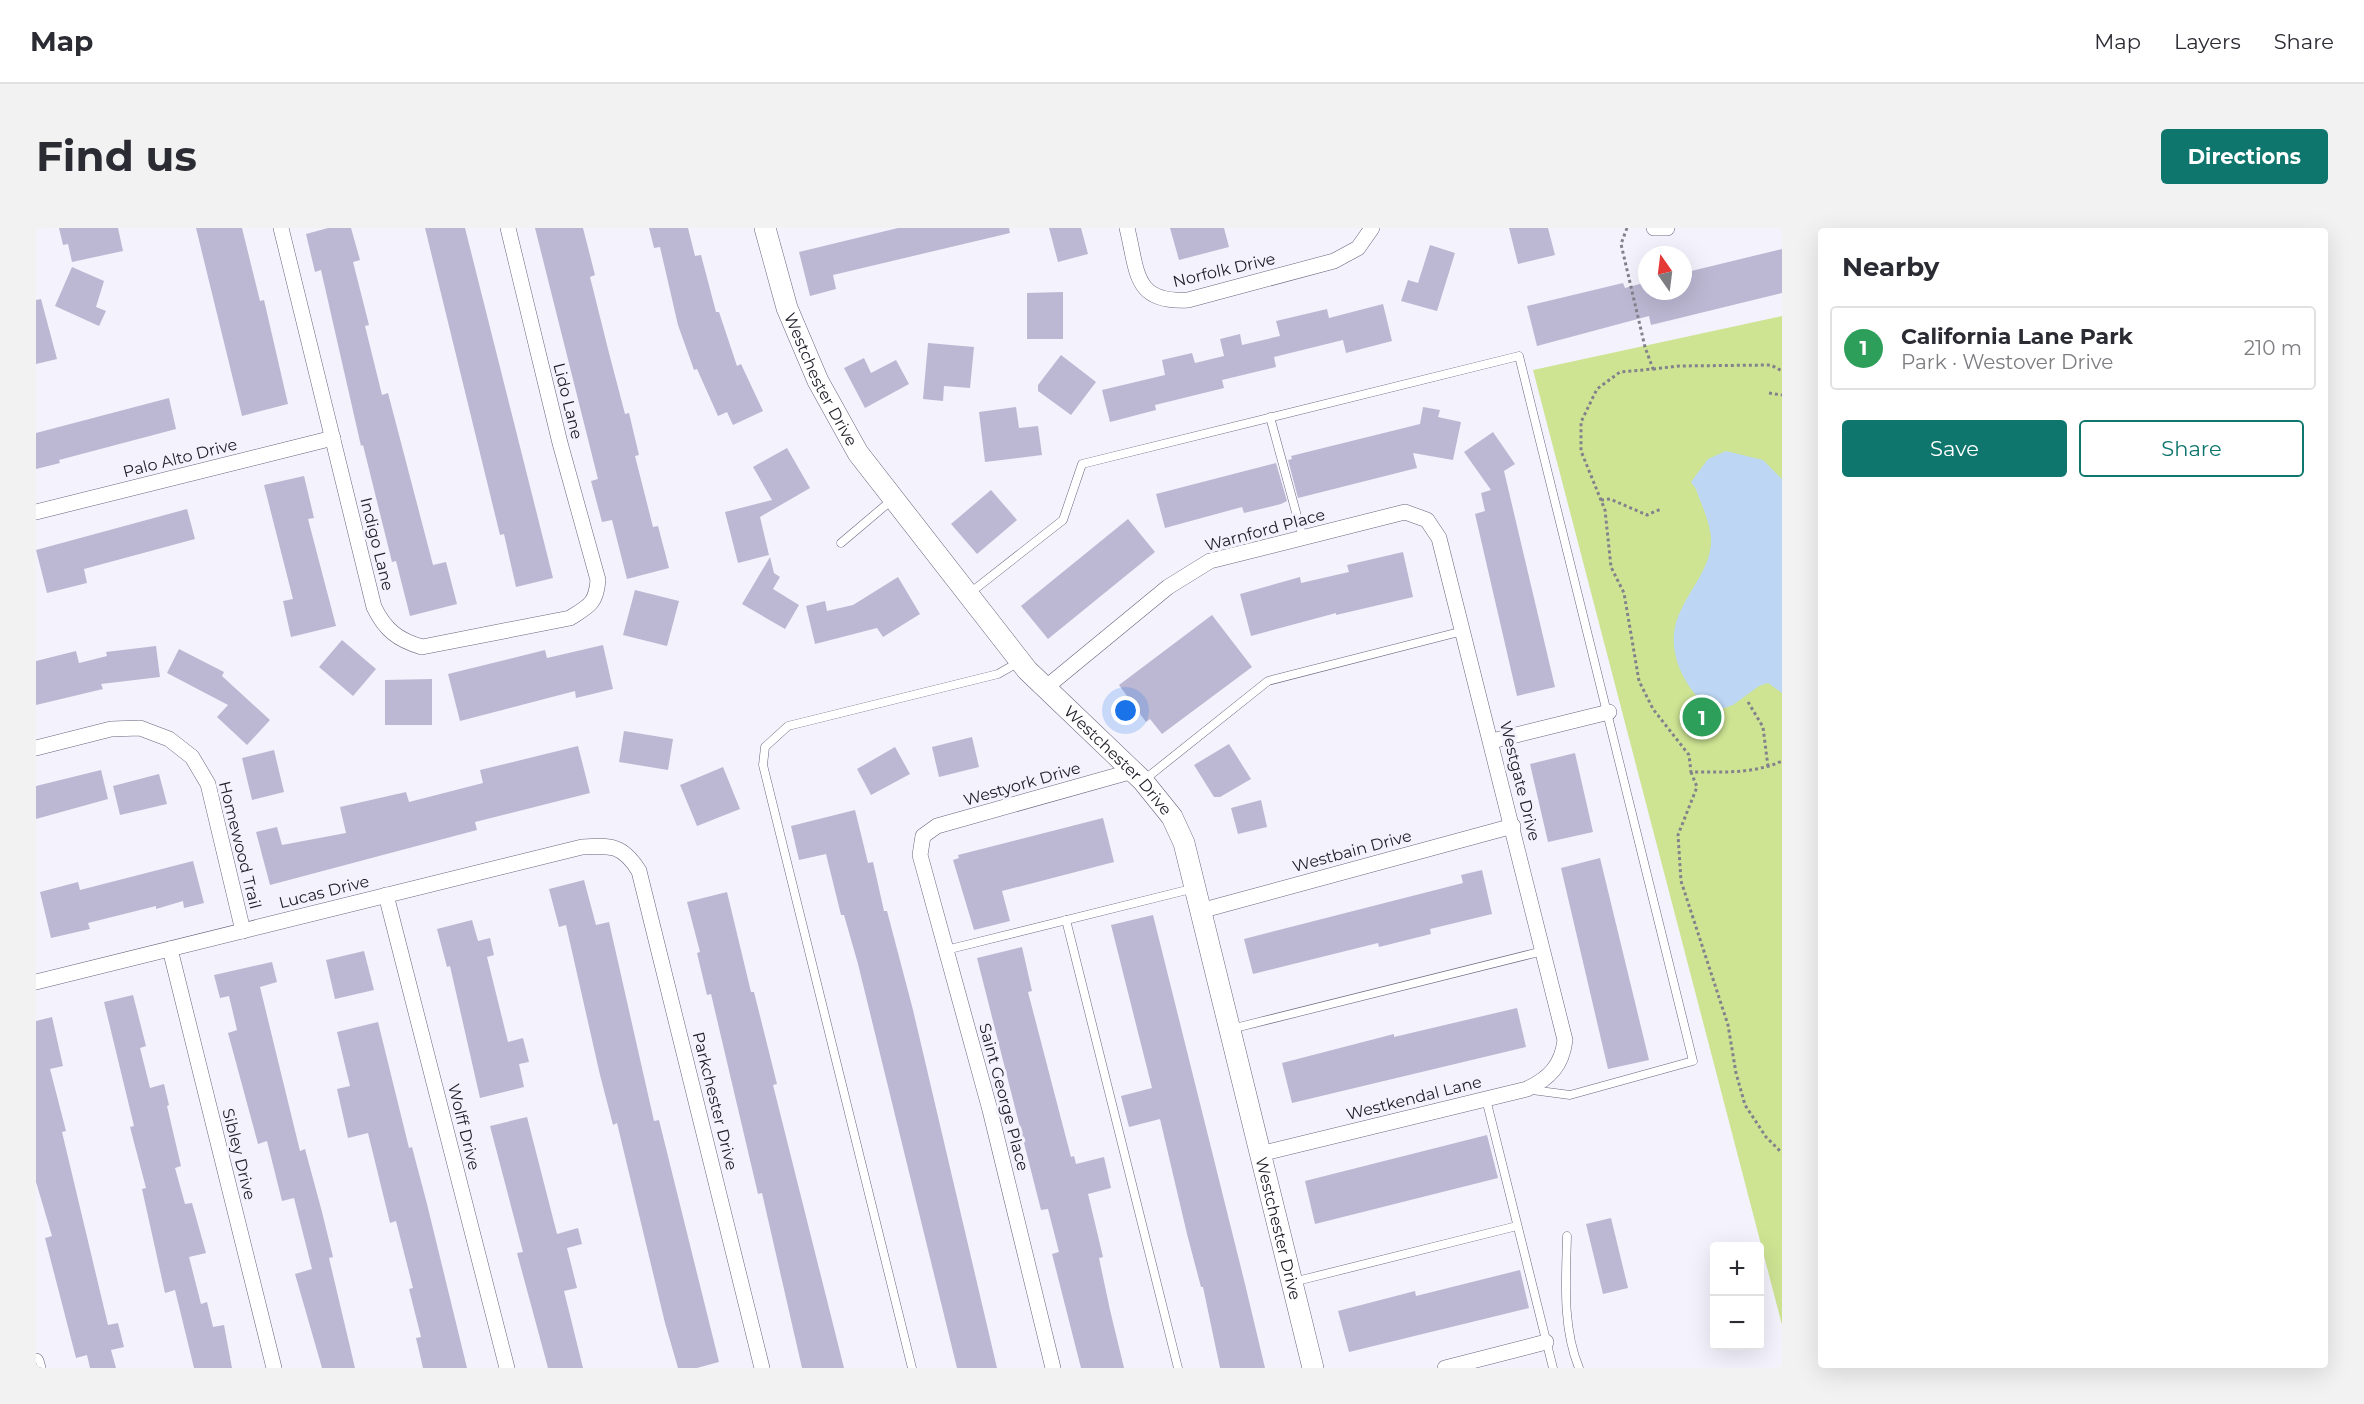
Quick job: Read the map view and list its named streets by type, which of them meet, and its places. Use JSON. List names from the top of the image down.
{
  "streets": {
    "street": [
      "Norfolk Drive",
      "Westchester Drive",
      "Lido Lane",
      "Palo Alto Drive",
      "Warnford Place",
      "Indigo Lane",
      "Westgate Drive",
      "Westyork Drive",
      "Homewood Trail",
      "Westbain Drive",
      "Lucas Drive",
      "Saint George Place",
      "Westkendal Lane",
      "Parkchester Drive",
      "Wolff Drive",
      "Sibley Drive"
    ]
  },
  "crossings": [
    ["Westchester Drive", "Warnford Place"],
    ["Westchester Drive", "Westyork Drive"],
    ["Westchester Drive", "Westbain Drive"],
    ["Westchester Drive", "Westkendal Lane"],
    ["Lido Lane", "Indigo Lane"],
    ["Palo Alto Drive", "Indigo Lane"],
    ["Warnford Place", "Westgate Drive"],
    ["Westgate Drive", "Westbain Drive"],
    ["Westgate Drive", "Westkendal Lane"],
    ["Westyork Drive", "Saint George Place"],
    ["Homewood Trail", "Lucas Drive"],
    ["Lucas Drive", "Parkchester Drive"],
    ["Lucas Drive", "Wolff Drive"],
    ["Lucas Drive", "Sibley Drive"]
  ],
  "north": "top",
  "page": {
    "header": "Map",
    "nav": ["Map", "Layers", "Share"],
    "buttons": [
      "Directions",
      ["Save", "Share"]
    ],
    "title": "Find us",
    "heading": "Nearby",
    "list": [
      {
        "mark": "1",
        "name": "California Lane Park",
        "note": "Park · Westover Drive",
        "value": "210 m"
      }
    ],
    "pins": "1",
    "map_buttons": ["+", "−"]
  }
}
